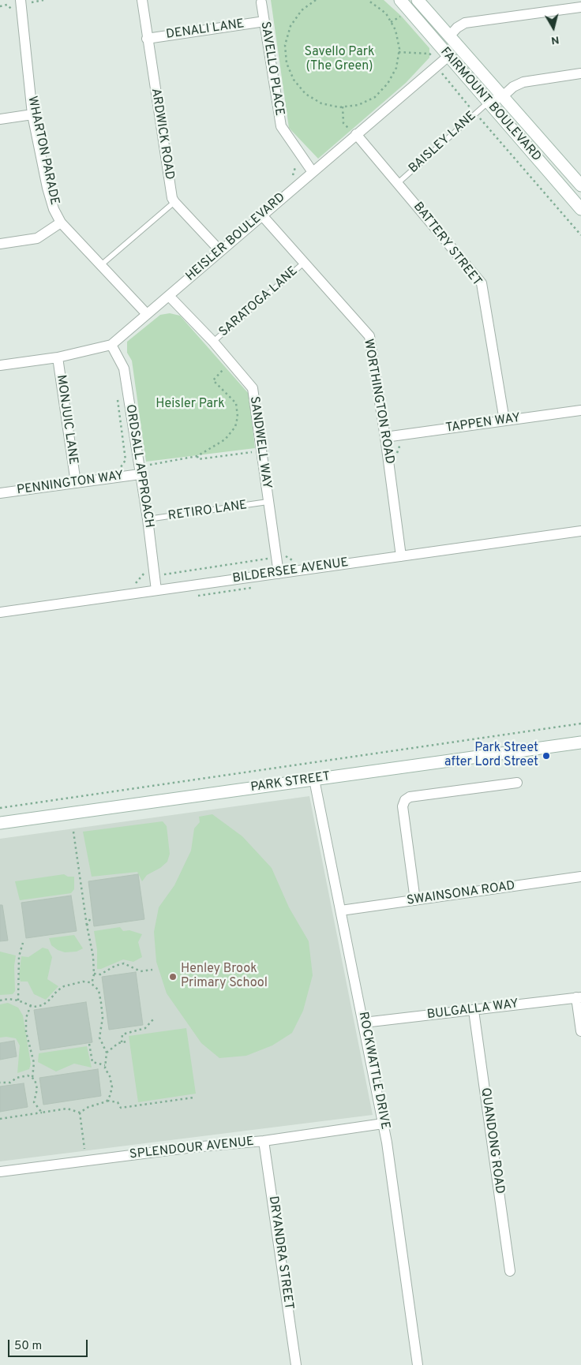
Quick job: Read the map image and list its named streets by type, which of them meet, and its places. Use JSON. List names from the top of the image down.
{
  "streets": {
    "street": [
      "DENALI LANE",
      "SAVELLO PLACE",
      "FAIRMOUNT BOULEVARD",
      "ARDWICK ROAD",
      "WHARTON PARADE",
      "HEISLER BOULEVARD",
      "BATTERY STREET",
      "WORTHINGTON ROAD",
      "MONJUIC LANE",
      "TAPPEN WAY",
      "SANDWELL WAY",
      "ORDSALL APPROACH",
      "PENNINGTON WAY",
      "BILDERSEE AVENUE",
      "PARK STREET",
      "SWAINSONA ROAD",
      "BULGALLA WAY",
      "ROCKWATTLE DRIVE",
      "QUANDONG ROAD",
      "SPLENDOUR AVENUE",
      "DRYANDRA STREET"
    ],
    "lane": ["BAISLEY LANE", "SARATOGA LANE", "RETIRO LANE"]
  },
  "crossings": [
    ["DENALI LANE", "SAVELLO PLACE"],
    ["DENALI LANE", "ARDWICK ROAD"],
    ["SAVELLO PLACE", "HEISLER BOULEVARD"],
    ["FAIRMOUNT BOULEVARD", "BAISLEY LANE"],
    ["FAIRMOUNT BOULEVARD", "HEISLER BOULEVARD"],
    ["BAISLEY LANE", "BATTERY STREET"],
    ["WHARTON PARADE", "HEISLER BOULEVARD"],
    ["HEISLER BOULEVARD", "BATTERY STREET"],
    ["HEISLER BOULEVARD", "WORTHINGTON ROAD"],
    ["HEISLER BOULEVARD", "MONJUIC LANE"],
    ["HEISLER BOULEVARD", "SANDWELL WAY"],
    ["HEISLER BOULEVARD", "ORDSALL APPROACH"],
    ["BATTERY STREET", "TAPPEN WAY"],
    ["SARATOGA LANE", "WORTHINGTON ROAD"],
    ["SARATOGA LANE", "SANDWELL WAY"],
    ["WORTHINGTON ROAD", "TAPPEN WAY"],
    ["WORTHINGTON ROAD", "BILDERSEE AVENUE"],
    ["MONJUIC LANE", "PENNINGTON WAY"],
    ["SANDWELL WAY", "RETIRO LANE"],
    ["SANDWELL WAY", "BILDERSEE AVENUE"],
    ["ORDSALL APPROACH", "PENNINGTON WAY"],
    ["ORDSALL APPROACH", "RETIRO LANE"],
    ["ORDSALL APPROACH", "BILDERSEE AVENUE"],
    ["PARK STREET", "ROCKWATTLE DRIVE"],
    ["SWAINSONA ROAD", "ROCKWATTLE DRIVE"],
    ["BULGALLA WAY", "ROCKWATTLE DRIVE"],
    ["BULGALLA WAY", "QUANDONG ROAD"],
    ["ROCKWATTLE DRIVE", "SPLENDOUR AVENUE"],
    ["SPLENDOUR AVENUE", "DRYANDRA STREET"]
  ],
  "parks": ["Savello Park (The Green)", "Heisler Park"],
  "places": ["Park Street after Lord Street", "Henley Brook Primary School"],
  "scale_bar": "50 m",
  "north": "bottom"
}
